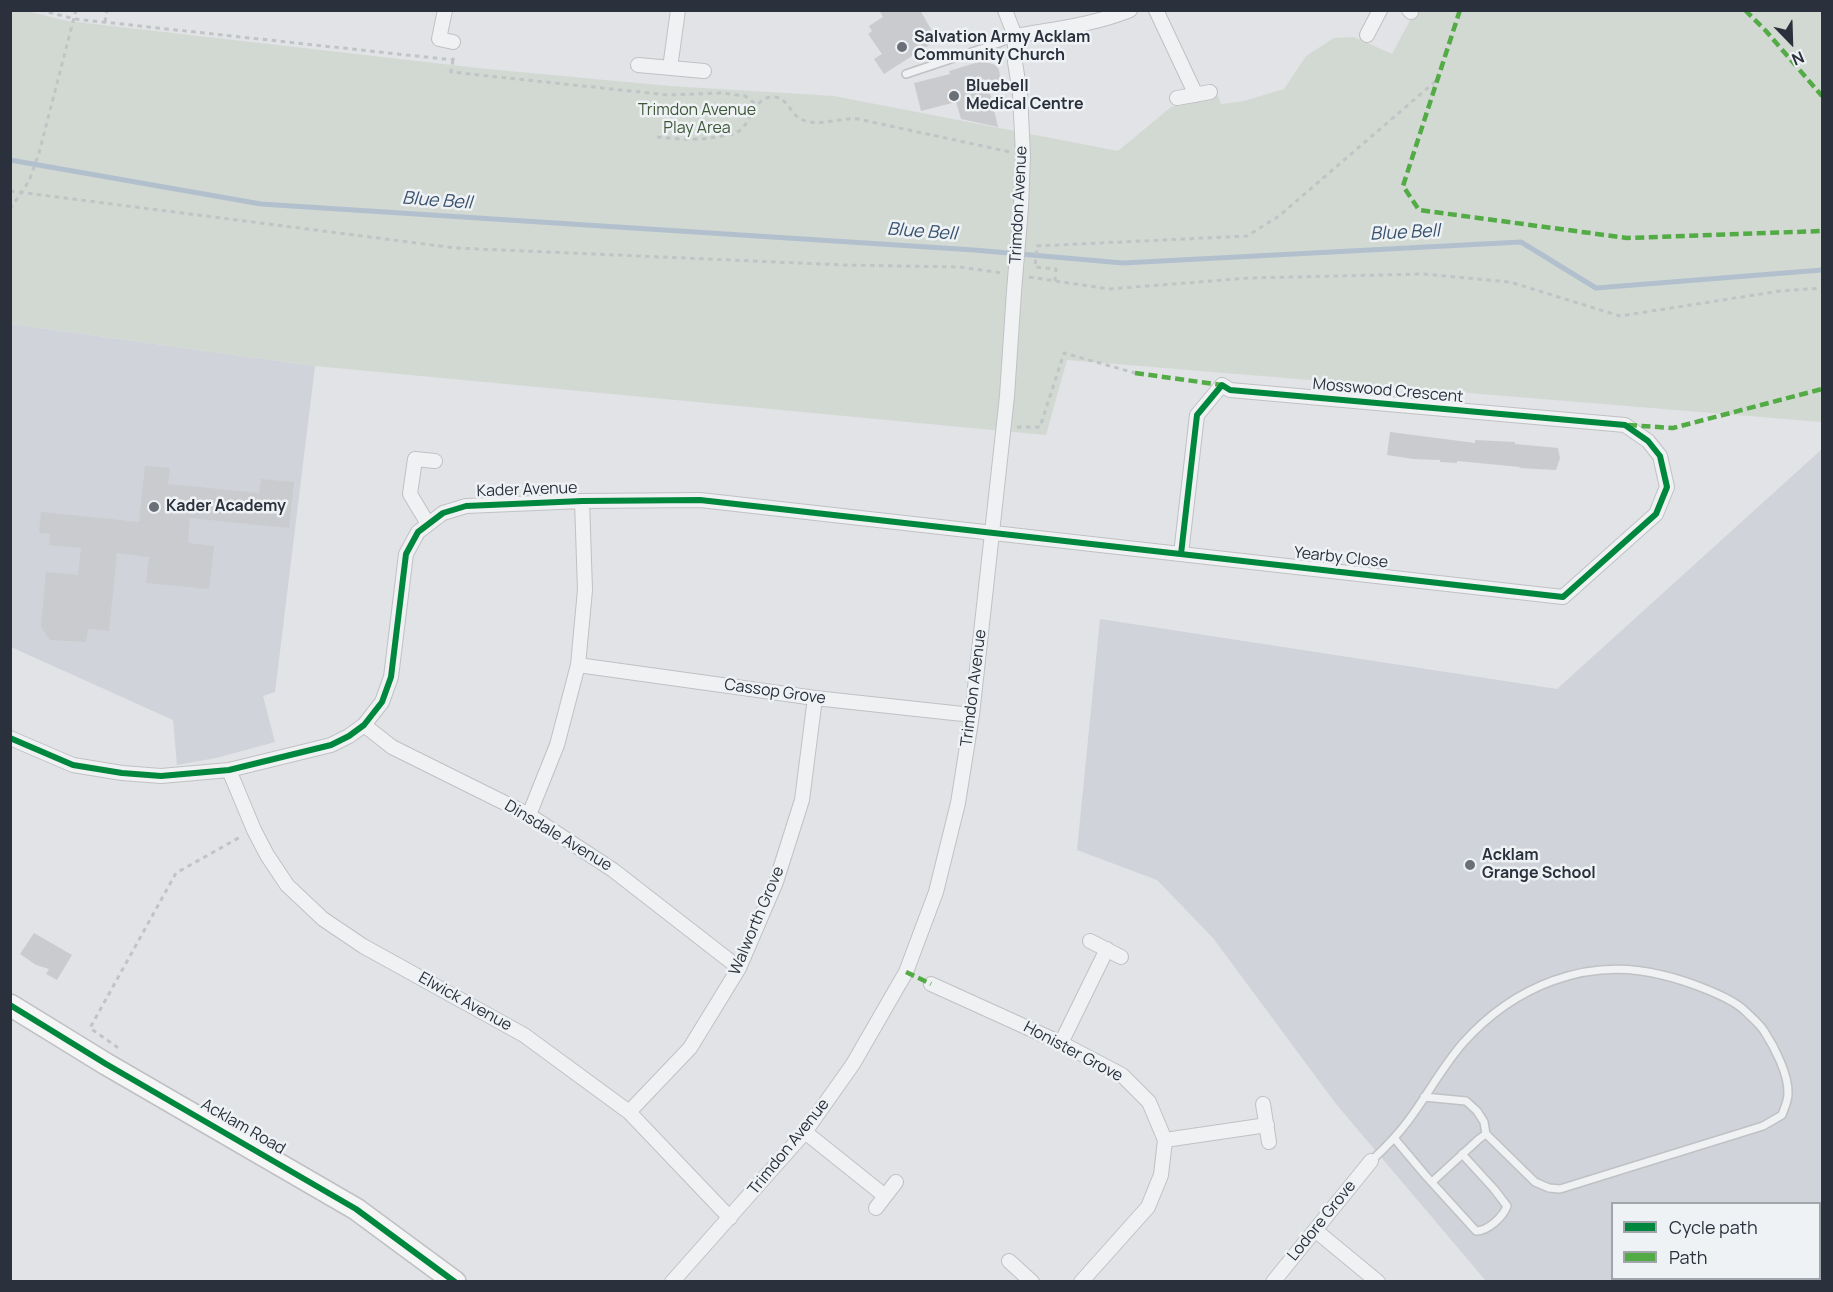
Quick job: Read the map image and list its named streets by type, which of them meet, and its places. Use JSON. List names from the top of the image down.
{
  "streets": {
    "main road": ["Acklam Road"],
    "street": [
      "Trimdon Avenue",
      "Mosswood Crescent",
      "Kader Avenue",
      "Yearby Close",
      "Cassop Grove",
      "Dinsdale Avenue",
      "Walworth Grove",
      "Elwick Avenue",
      "Honister Grove",
      "Lodore Grove"
    ]
  },
  "crossings": [
    ["Trimdon Avenue", "Kader Avenue"],
    ["Trimdon Avenue", "Yearby Close"],
    ["Trimdon Avenue", "Cassop Grove"],
    ["Trimdon Avenue", "Elwick Avenue"],
    ["Mosswood Crescent", "Yearby Close"],
    ["Kader Avenue", "Yearby Close"],
    ["Kader Avenue", "Dinsdale Avenue"],
    ["Kader Avenue", "Elwick Avenue"],
    ["Cassop Grove", "Walworth Grove"],
    ["Dinsdale Avenue", "Walworth Grove"],
    ["Walworth Grove", "Elwick Avenue"]
  ],
  "water": ["Blue Bell"],
  "parks": ["Trimdon Avenue Play Area"],
  "places": [
    "Salvation Army Acklam Community Church",
    "Bluebell Medical Centre",
    "Kader Academy",
    "Acklam Grange School"
  ],
  "legend": ["Cycle path", "Path"],
  "north": "bottom right"
}
